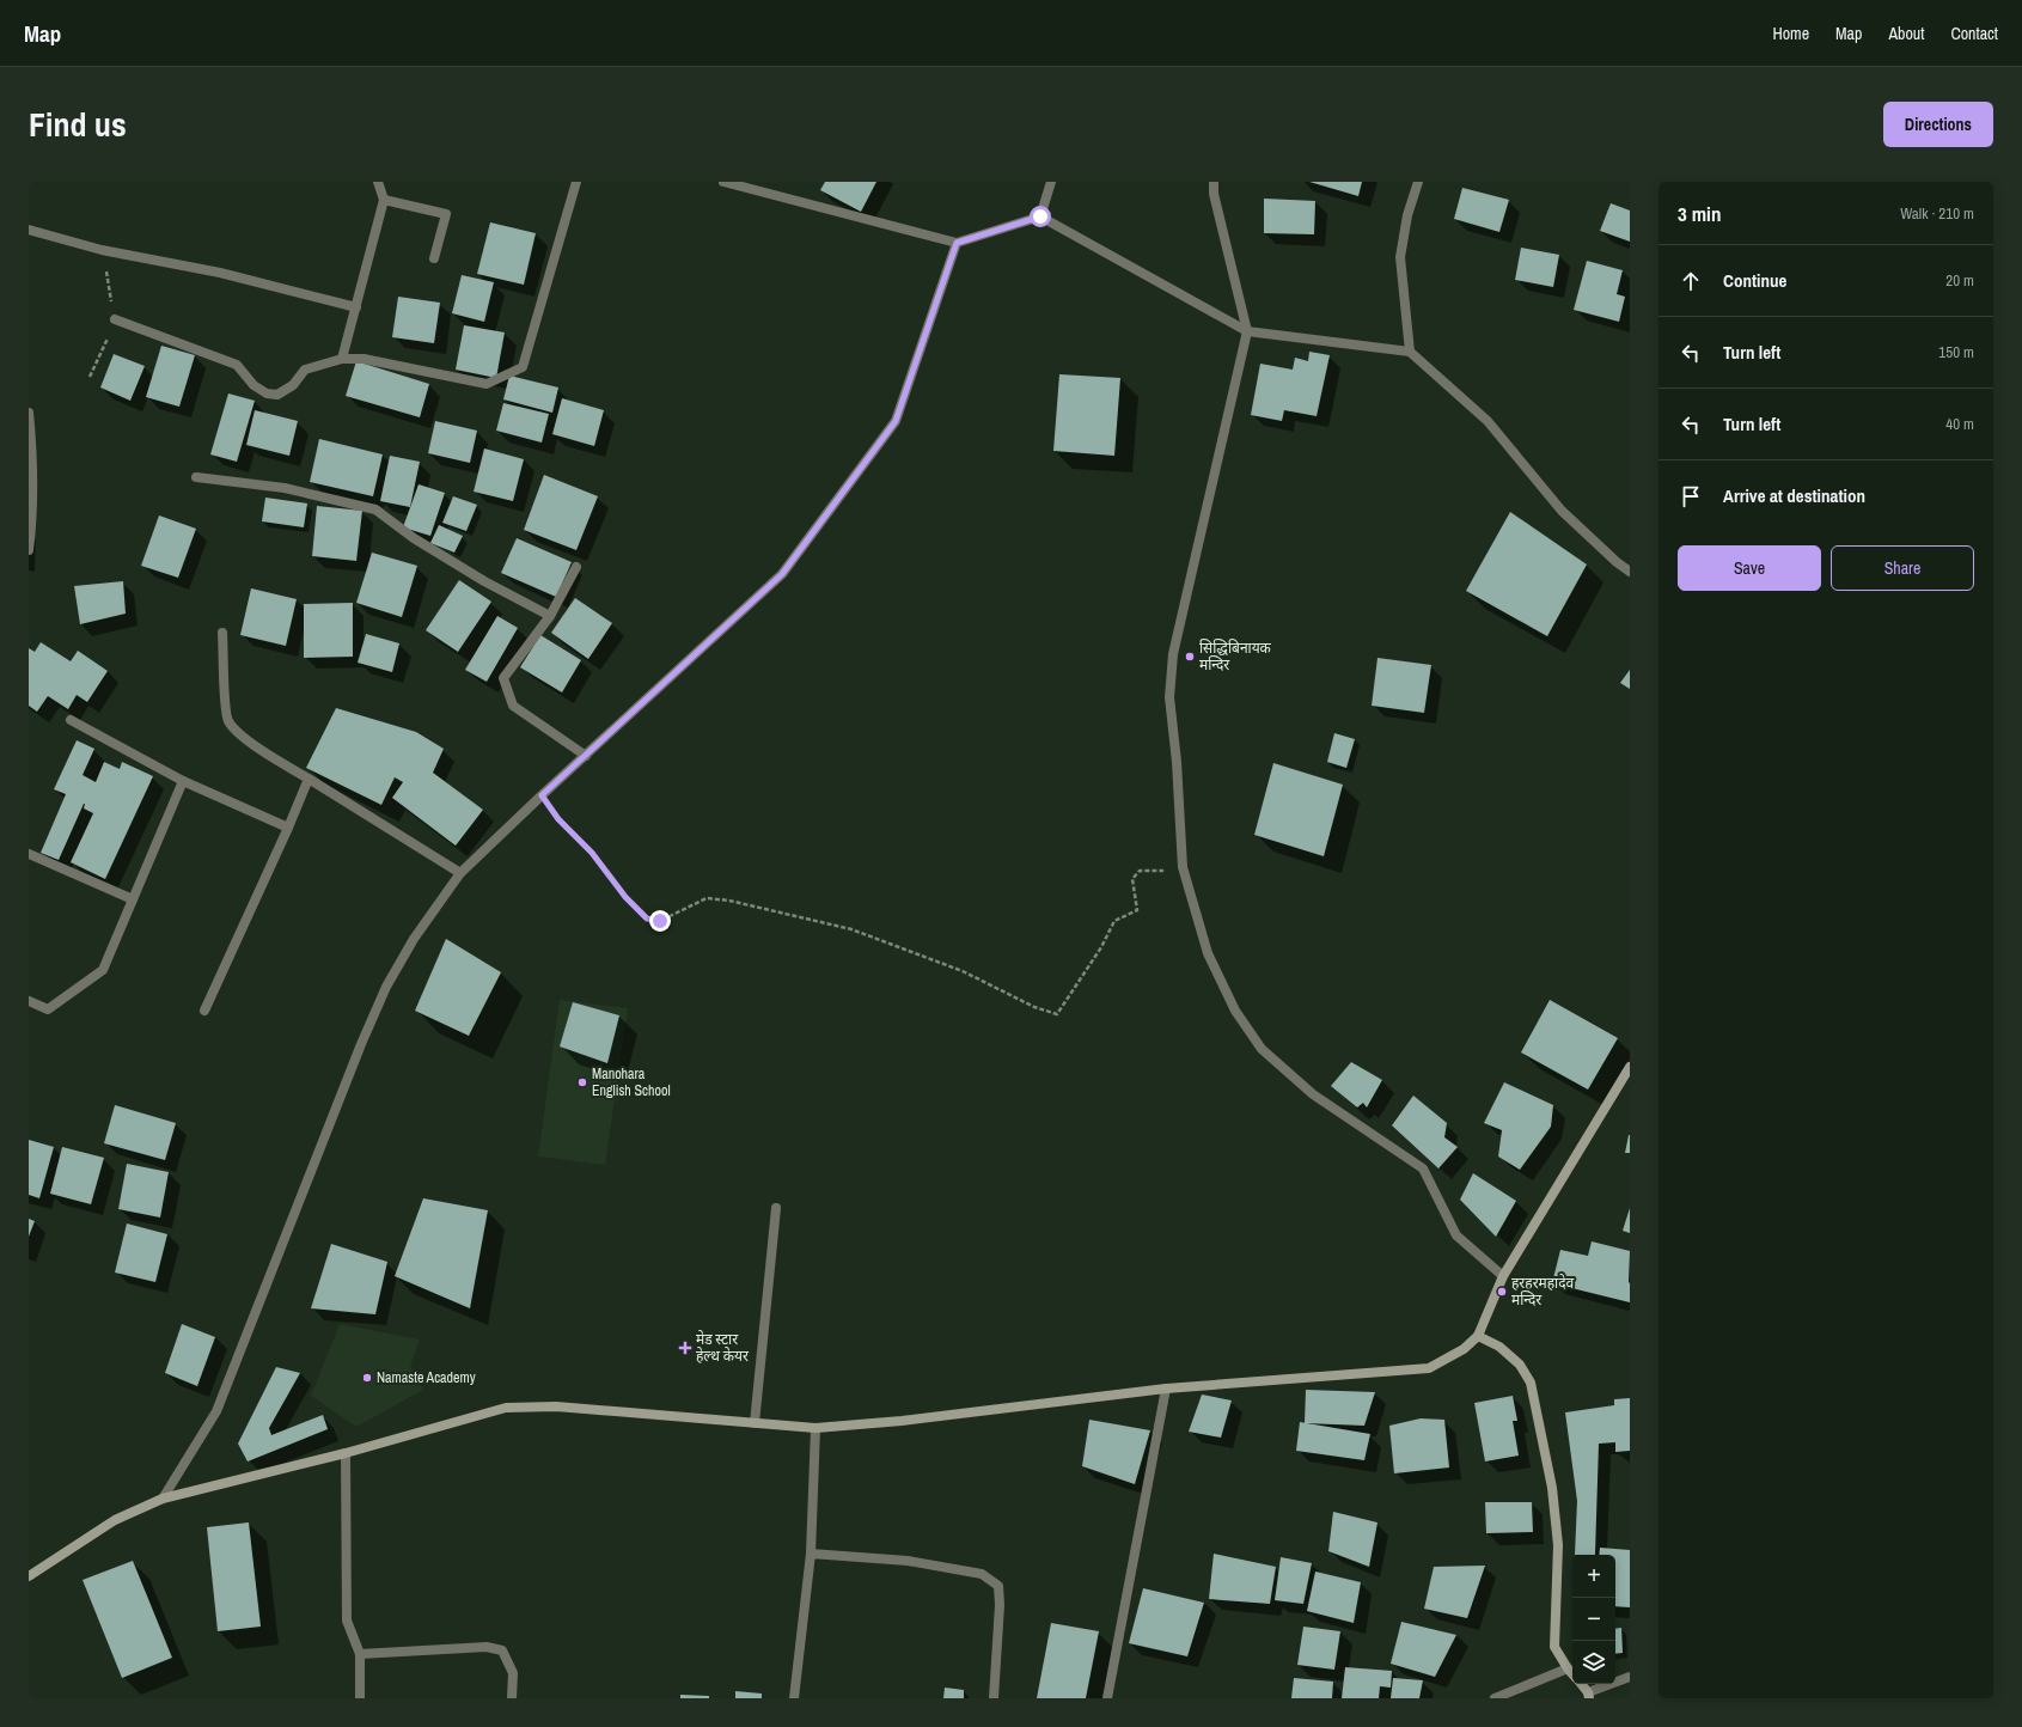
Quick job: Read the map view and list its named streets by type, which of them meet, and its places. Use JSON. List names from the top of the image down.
{
  "places": {
    "other": [
      "सिद्धिबिनायक मन्दिर",
      "Manohara English School",
      "हरहरमहादेव मन्दिर",
      "Namaste Academy"
    ],
    "health": ["मेड स्टार हेल्थ केयर"]
  },
  "page": {
    "header": "Map",
    "nav": [
      "Home",
      "Map",
      "About",
      "Contact"
    ],
    "title": "Find us",
    "buttons": [
      "Directions",
      ["Save", "Share"]
    ],
    "heading": ["3 min", "Walk · 210 m"],
    "list": [
      ["Continue", "20 m"],
      ["Turn left", "150 m"],
      ["Turn left", "40 m"],
      "Arrive at destination"
    ],
    "map_buttons": ["+", "−"]
  }
}
